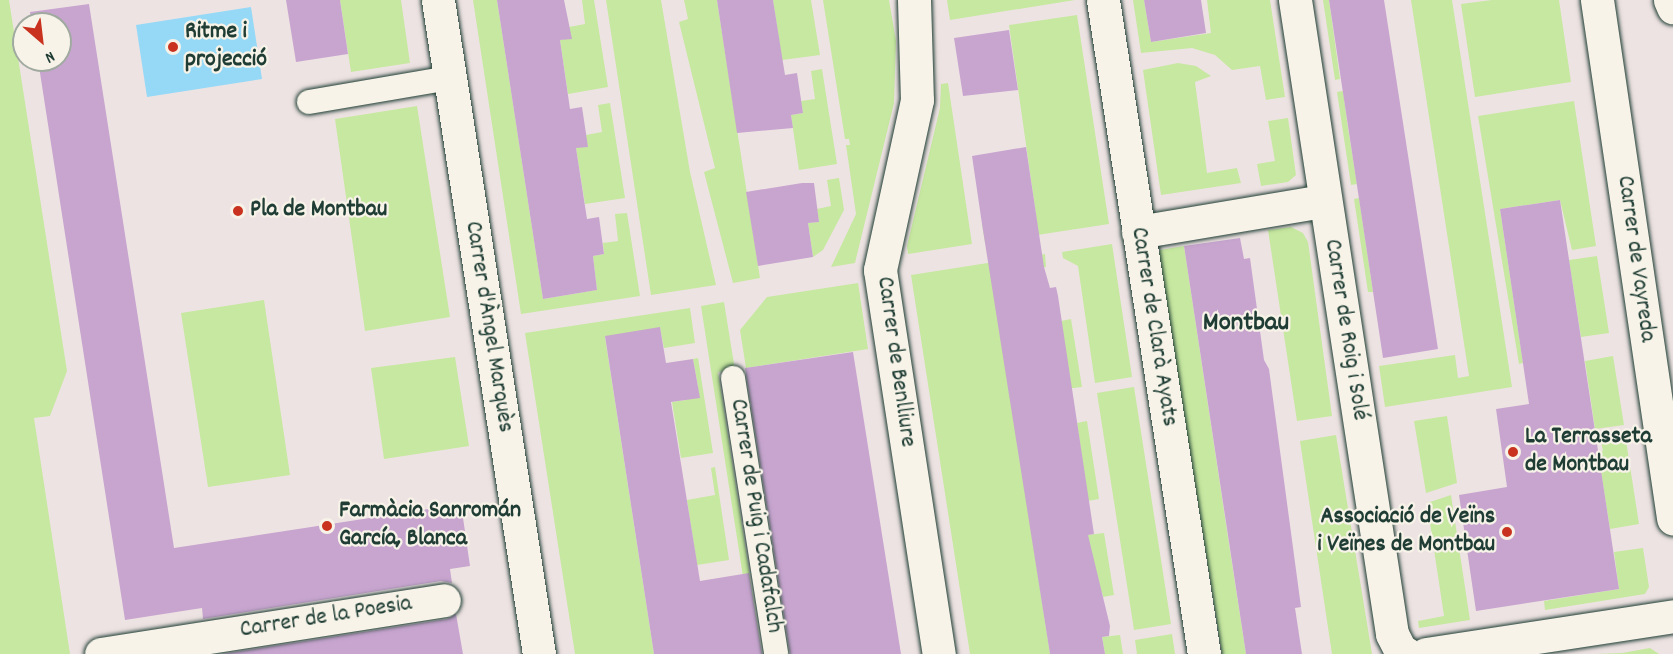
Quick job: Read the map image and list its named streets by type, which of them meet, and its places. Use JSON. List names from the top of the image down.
{
  "streets": {
    "street": [
      "Carrer de Vayreda",
      "Carrer d'Àngel Marquès",
      "Carrer de Clarà Ayats",
      "Carrer de Roig i Solé",
      "Carrer de Benlliure",
      "Carrer de la Poesia"
    ],
    "lane": ["Carrer de Puig i Cadafalch"]
  },
  "districts": ["Montbau"],
  "places": [
    "Ritme i projecció",
    "Pla de Montbau",
    "La Terrasseta de Montbau",
    "Farmàcia Sanromán García, Blanca",
    "Associació de Veïns i Veïnes de Montbau"
  ],
  "north": "bottom right"
}
